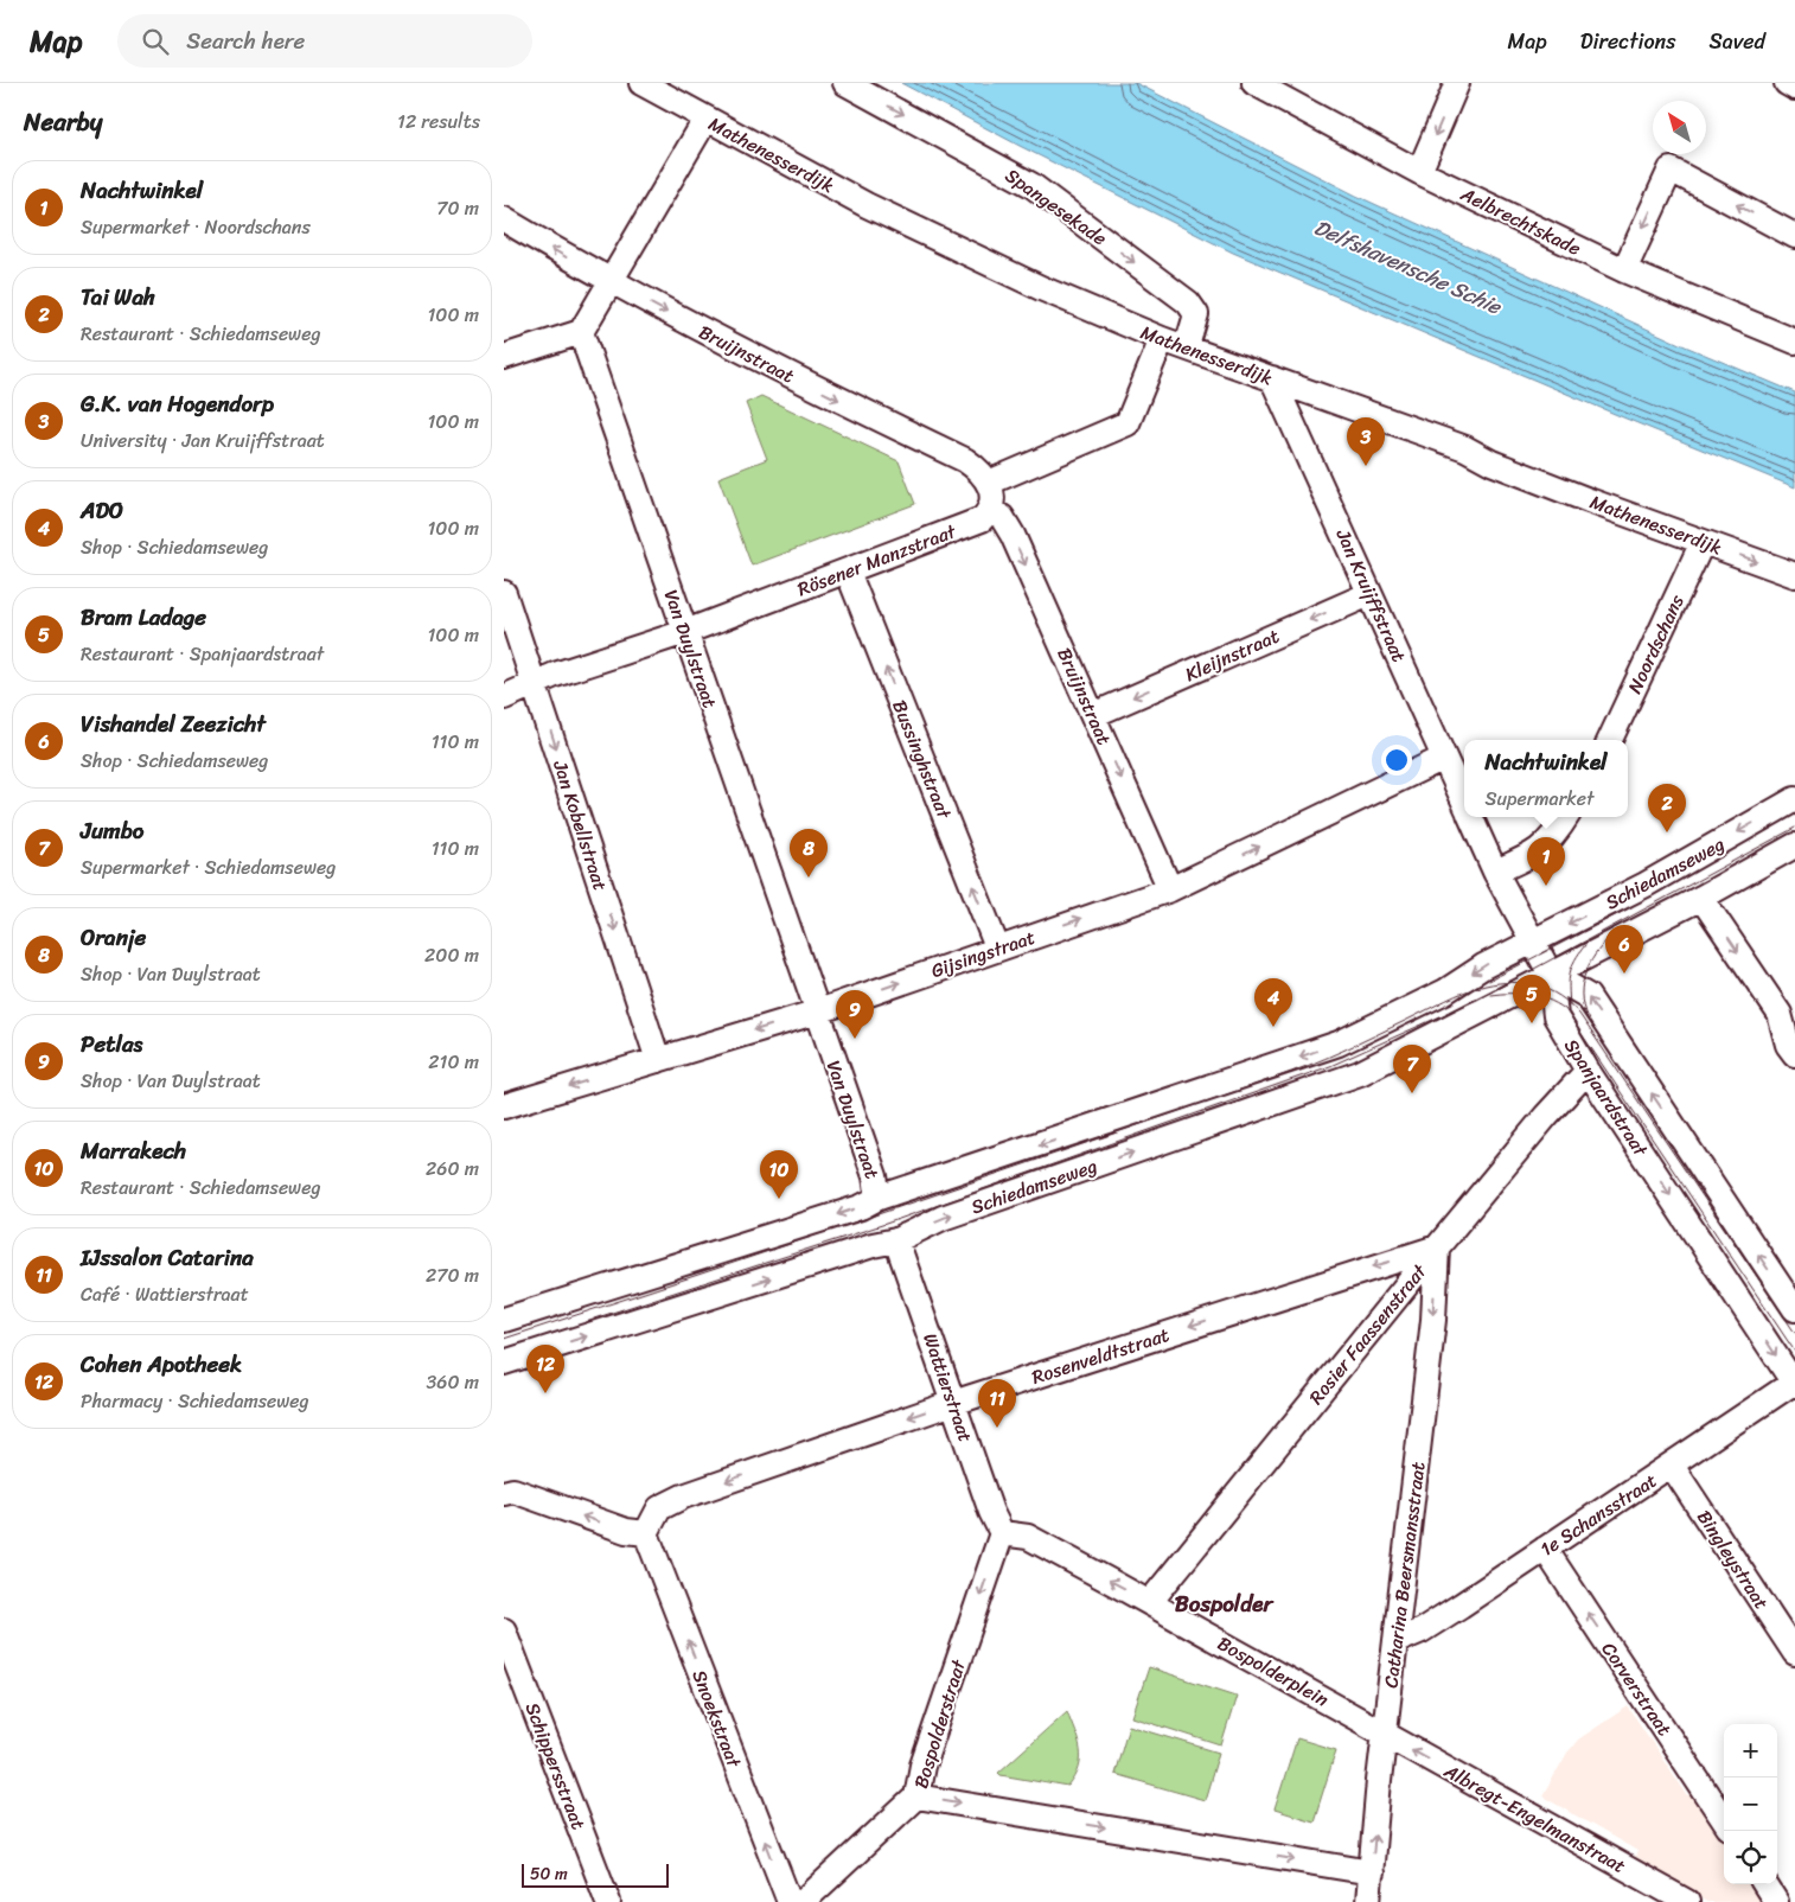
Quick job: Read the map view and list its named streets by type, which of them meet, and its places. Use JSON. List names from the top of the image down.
{
  "streets": {
    "street": [
      "Mathenesserdijk",
      "Spangesekade",
      "Aelbrechtskade",
      "Bruijnstraat",
      "Rösener Manzstraat",
      "Jan Kruijffstraat",
      "Noordschans",
      "Van Duylstraat",
      "Kleijnstraat",
      "Bussinghstraat",
      "Jan Kobellstraat",
      "Schiedamseweg",
      "Gijsingstraat",
      "Spanjaardstraat",
      "Rosier Faassenstraat",
      "Rosenveldtstraat",
      "Wattierstraat",
      "1e Schansstraat",
      "Bingleystraat",
      "Catharina Beersmansstraat",
      "Bospolderplein",
      "Corverstraat",
      "Snoekstraat",
      "Bospolderstraat",
      "Schippersstraat",
      "Albregt-Engelmanstraat"
    ]
  },
  "crossings": [
    ["Mathenesserdijk", "Spangesekade"],
    ["Mathenesserdijk", "Jan Kruijffstraat"],
    ["Mathenesserdijk", "Noordschans"],
    ["Bruijnstraat", "Rösener Manzstraat"],
    ["Bruijnstraat", "Kleijnstraat"],
    ["Bruijnstraat", "Gijsingstraat"],
    ["Rösener Manzstraat", "Van Duylstraat"],
    ["Rösener Manzstraat", "Bussinghstraat"],
    ["Rösener Manzstraat", "Jan Kobellstraat"],
    ["Jan Kruijffstraat", "Kleijnstraat"],
    ["Jan Kruijffstraat", "Schiedamseweg"],
    ["Jan Kruijffstraat", "Gijsingstraat"],
    ["Van Duylstraat", "Schiedamseweg"],
    ["Van Duylstraat", "Gijsingstraat"],
    ["Bussinghstraat", "Gijsingstraat"],
    ["Jan Kobellstraat", "Gijsingstraat"],
    ["Schiedamseweg", "Spanjaardstraat"],
    ["Schiedamseweg", "Wattierstraat"],
    ["Spanjaardstraat", "Rosier Faassenstraat"],
    ["Spanjaardstraat", "1e Schansstraat"],
    ["Rosier Faassenstraat", "Rosenveldtstraat"],
    ["Rosier Faassenstraat", "Catharina Beersmansstraat"],
    ["Rosier Faassenstraat", "Bospolderplein"],
    ["Rosenveldtstraat", "Wattierstraat"],
    ["Rosenveldtstraat", "Catharina Beersmansstraat"],
    ["Rosenveldtstraat", "Snoekstraat"],
    ["Wattierstraat", "Bospolderplein"],
    ["Wattierstraat", "Bospolderstraat"],
    ["1e Schansstraat", "Bingleystraat"],
    ["1e Schansstraat", "Catharina Beersmansstraat"],
    ["1e Schansstraat", "Corverstraat"],
    ["Catharina Beersmansstraat", "Bospolderplein"],
    ["Catharina Beersmansstraat", "Bospolderstraat"],
    ["Catharina Beersmansstraat", "Albregt-Engelmanstraat"],
    ["Bospolderplein", "Bospolderstraat"],
    ["Bospolderplein", "Albregt-Engelmanstraat"]
  ],
  "one_way": [
    "Spangesekade",
    "Kleijnstraat",
    "Bussinghstraat",
    "Jan Kobellstraat",
    "Rosenveldtstraat",
    "Bospolderplein",
    "Corverstraat",
    "Snoekstraat",
    "Albregt-Engelmanstraat"
  ],
  "districts": ["Bospolder"],
  "water": ["Delfshavensche Schie"],
  "scale_bar": "50 m",
  "north": "top left",
  "page": {
    "header": "Map",
    "search": "Search here",
    "nav": ["Map", "Directions", "Saved"],
    "heading": ["Nearby", "12 results"],
    "list": [
      {
        "mark": "1",
        "name": "Nachtwinkel",
        "note": "Supermarket · Noordschans",
        "value": "70 m"
      },
      {
        "mark": "2",
        "name": "Tai Wah",
        "note": "Restaurant · Schiedamseweg",
        "value": "100 m"
      },
      {
        "mark": "3",
        "name": "G.K. van Hogendorp",
        "note": "University · Jan Kruijffstraat",
        "value": "100 m"
      },
      {
        "mark": "4",
        "name": "ADO",
        "note": "Shop · Schiedamseweg",
        "value": "100 m"
      },
      {
        "mark": "5",
        "name": "Bram Ladage",
        "note": "Restaurant · Spanjaardstraat",
        "value": "100 m"
      },
      {
        "mark": "6",
        "name": "Vishandel Zeezicht",
        "note": "Shop · Schiedamseweg",
        "value": "110 m"
      },
      {
        "mark": "7",
        "name": "Jumbo",
        "note": "Supermarket · Schiedamseweg",
        "value": "110 m"
      },
      {
        "mark": "8",
        "name": "Oranje",
        "note": "Shop · Van Duylstraat",
        "value": "200 m"
      },
      {
        "mark": "9",
        "name": "Petlas",
        "note": "Shop · Van Duylstraat",
        "value": "210 m"
      },
      {
        "mark": "10",
        "name": "Marrakech",
        "note": "Restaurant · Schiedamseweg",
        "value": "260 m"
      },
      {
        "mark": "11",
        "name": "IJssalon Catarina",
        "note": "Café · Wattierstraat",
        "value": "270 m"
      },
      {
        "mark": "12",
        "name": "Cohen Apotheek",
        "note": "Pharmacy · Schiedamseweg",
        "value": "360 m"
      }
    ],
    "pins": [
      "3",
      "2",
      "8",
      "1",
      "6",
      "5",
      "4",
      "9",
      "7",
      "10",
      "12",
      "11"
    ],
    "popup": ["Nachtwinkel", "Supermarket"],
    "map_buttons": ["+", "−"],
    "scale": "50 m"
  }
}
